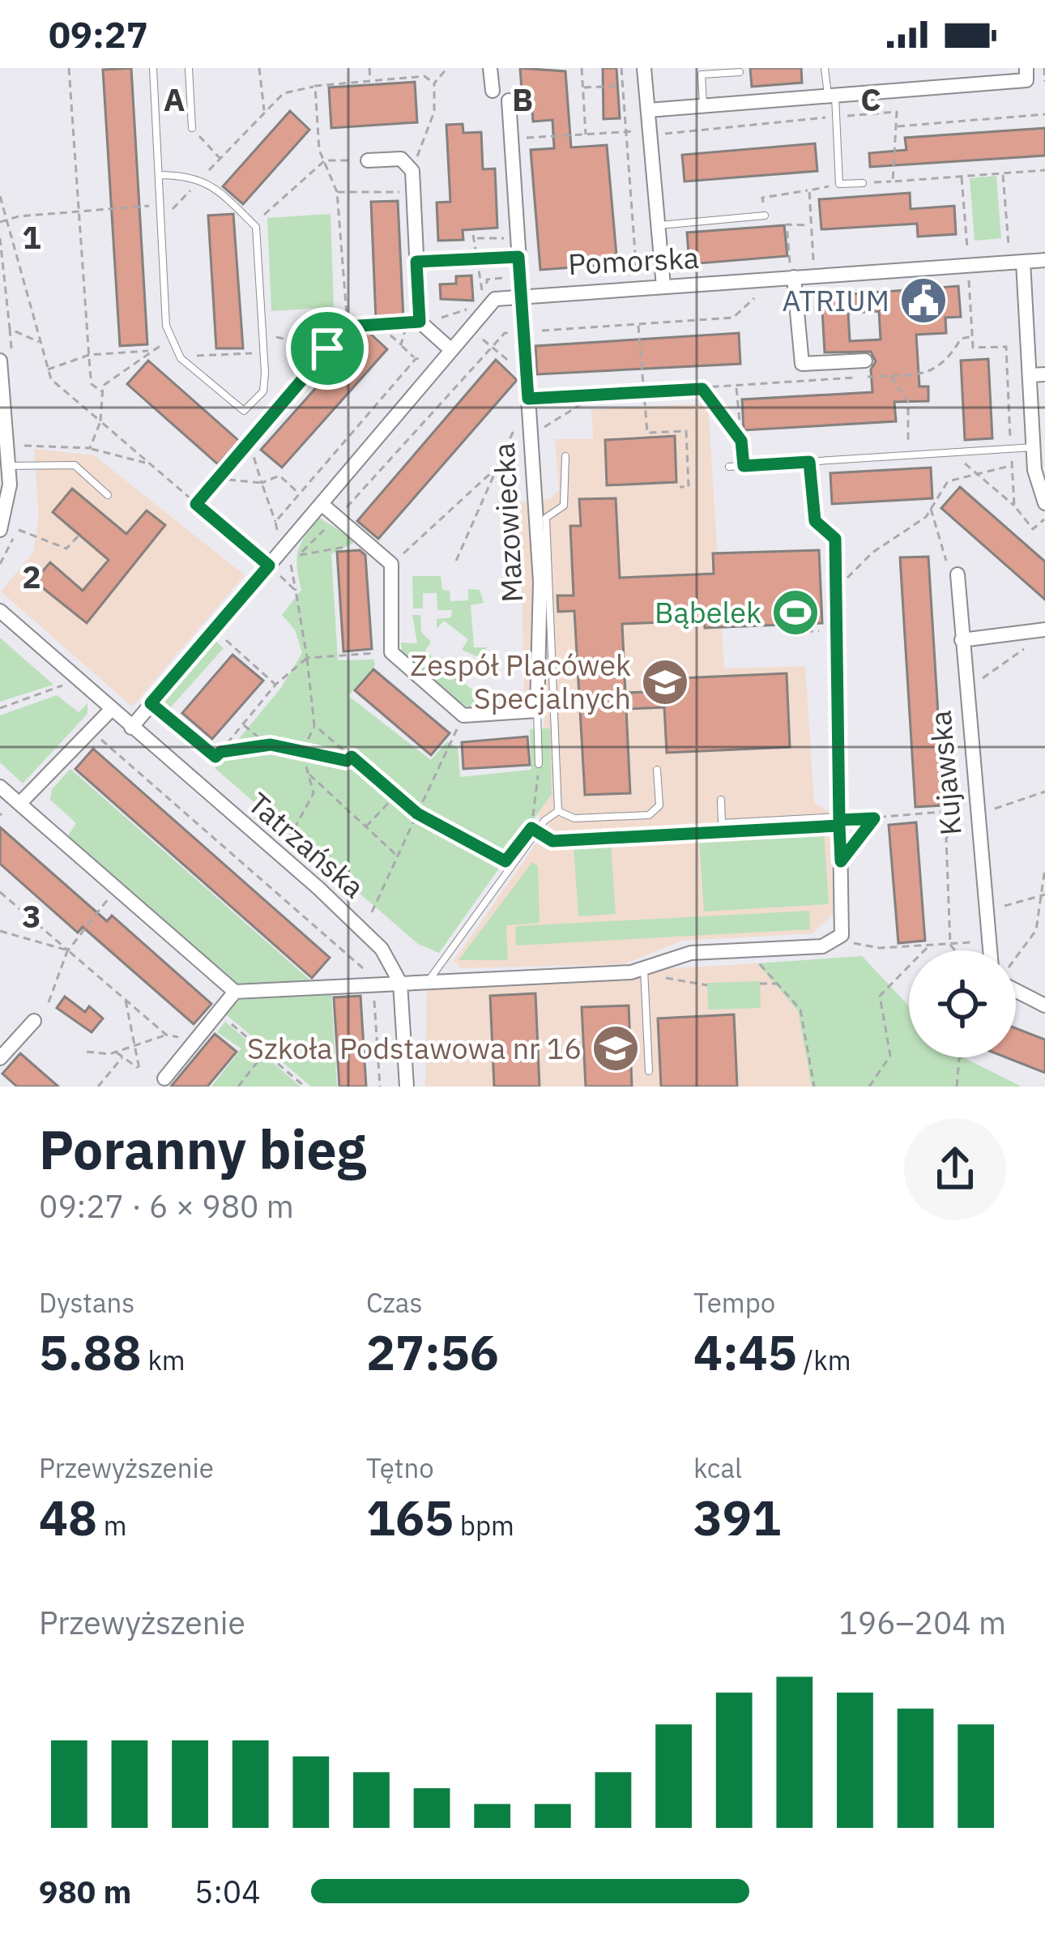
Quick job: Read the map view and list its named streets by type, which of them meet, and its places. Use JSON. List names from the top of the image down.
{
  "streets": {
    "street": [
      "Pomorska",
      "Mazowiecka",
      "Kujawska",
      "Tatrzańska"
    ]
  },
  "crossings": [
    ["Pomorska", "Mazowiecka"],
    ["Pomorska", "Tatrzańska"]
  ],
  "places": {
    "public building": ["ATRIUM"],
    "sports": ["Bąbelek"],
    "school or university": ["Zespół Placówek Specjalnych", "Szkoła Podstawowa nr 16"]
  },
  "page": {
    "status": "09:27",
    "heading": ["Poranny bieg", "09:27 · 6 × 980 m"],
    "stats": [
      ["Dystans", "5.88 km"],
      ["Czas", "27:56"],
      ["Tempo", "4:45 /km"],
      ["Przewyższenie", "48 m"],
      ["Tętno", "165 bpm"],
      ["kcal", "391"]
    ],
    "chart": ["Przewyższenie", "196–204 m"],
    "list": [
      {
        "name": "980 m",
        "note": "5:04"
      }
    ]
  },
  "grid": {
    "columns": ["A", "B", "C"],
    "rows": ["1", "2", "3"]
  }
}
